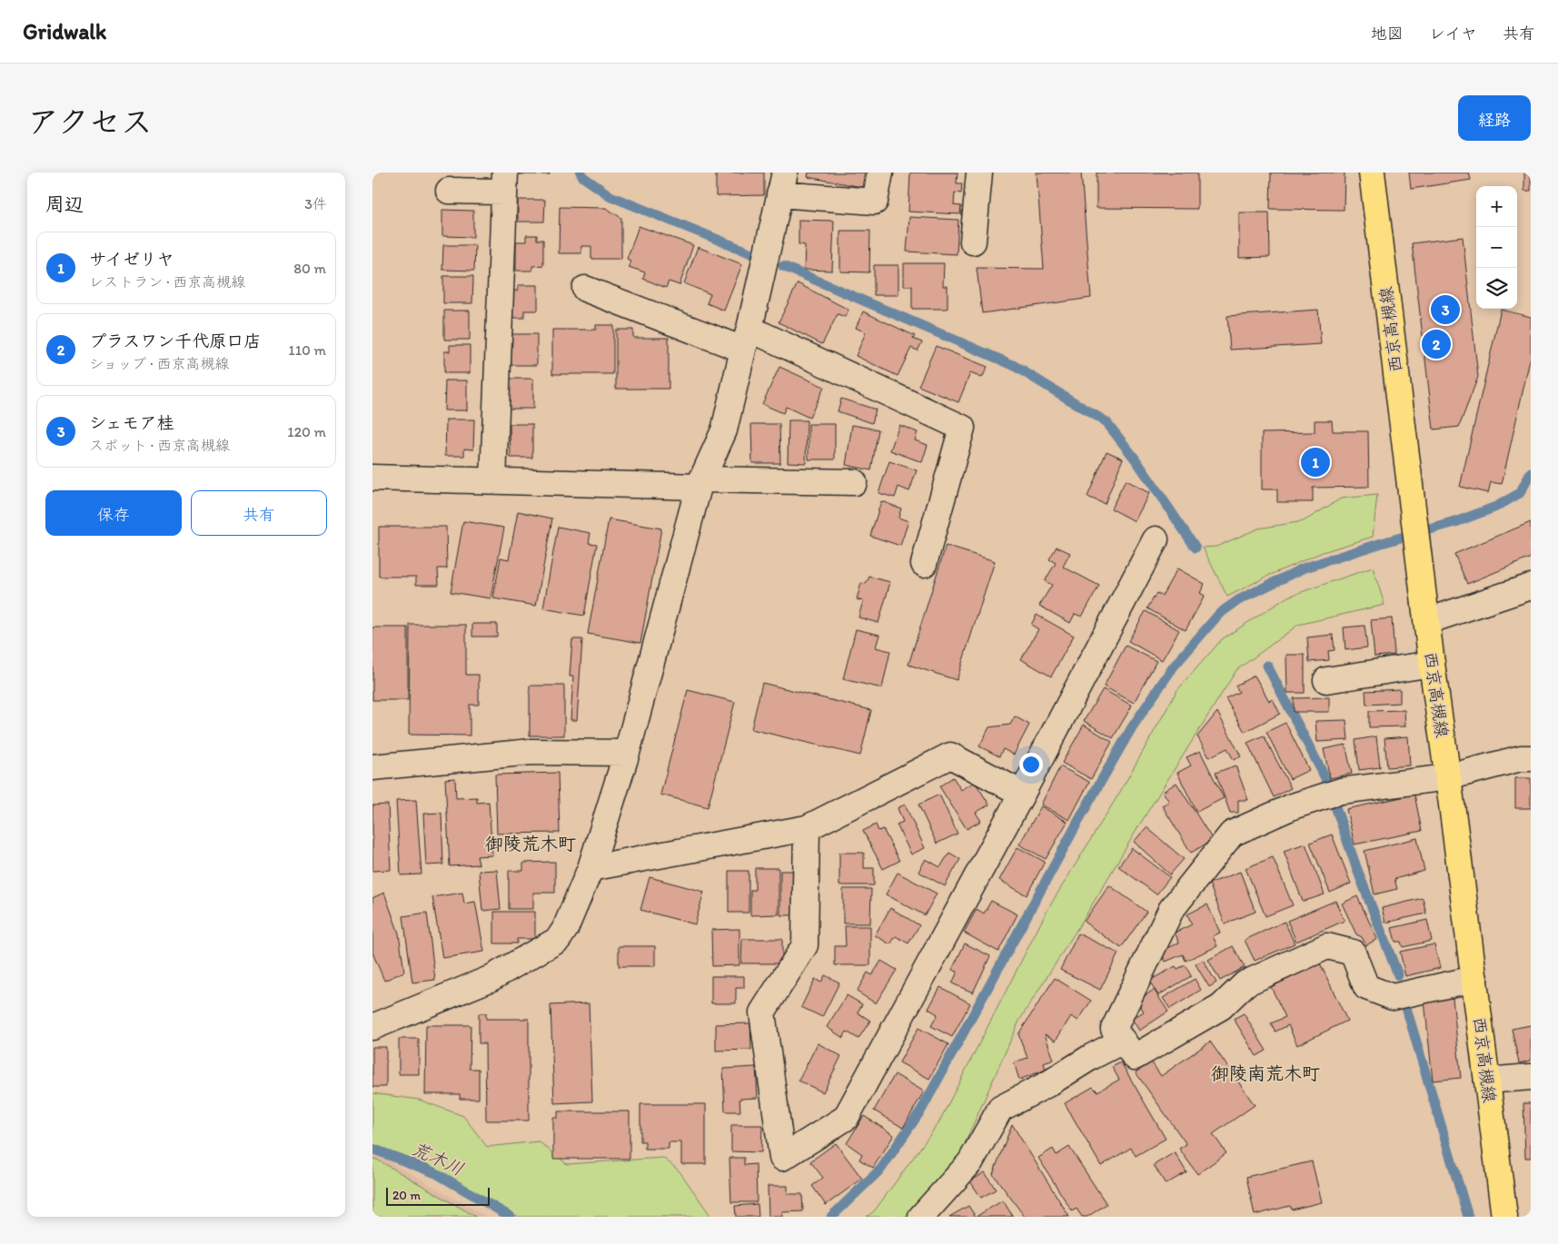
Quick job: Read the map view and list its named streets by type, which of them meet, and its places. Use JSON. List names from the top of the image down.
{
  "streets": {
    "main road": ["西京高槻線"]
  },
  "districts": ["御陵荒木町", "御陵南荒木町"],
  "water": ["荒木川"],
  "scale_bar": "20 m",
  "page": {
    "header": "Gridwalk",
    "nav": ["地図", "レイヤ", "共有"],
    "title": "アクセス",
    "buttons": [
      "経路",
      ["保存", "共有"]
    ],
    "heading": ["周辺", "3件"],
    "map_buttons": ["+", "−"],
    "list": [
      {
        "mark": "1",
        "name": "サイゼリヤ",
        "note": "レストラン · 西京高槻線",
        "value": "80 m"
      },
      {
        "mark": "2",
        "name": "プラスワン千代原口店",
        "note": "ショップ · 西京高槻線",
        "value": "110 m"
      },
      {
        "mark": "3",
        "name": "シェモア桂",
        "note": "スポット · 西京高槻線",
        "value": "120 m"
      }
    ],
    "pins": ["3", "2", "1"],
    "scale": "20 m"
  }
}
